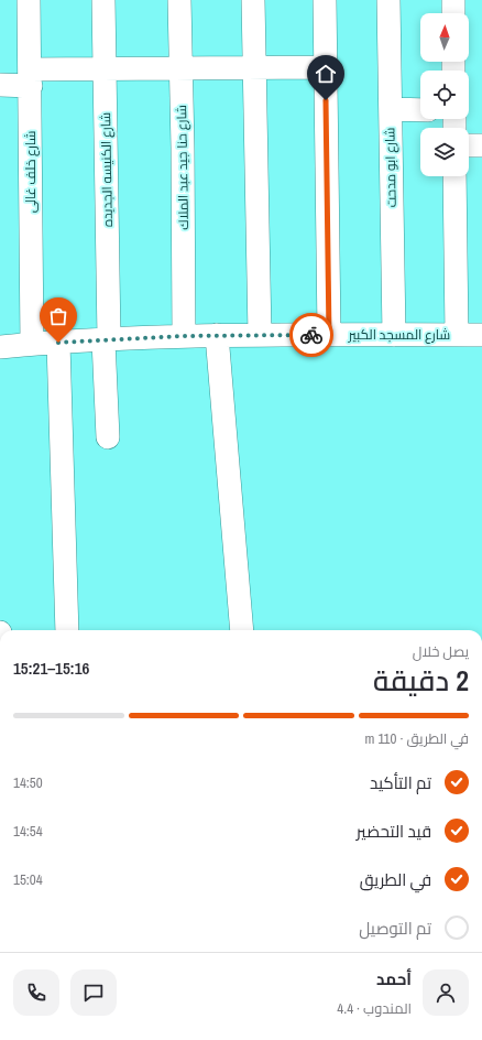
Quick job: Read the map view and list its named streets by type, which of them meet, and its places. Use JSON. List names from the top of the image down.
{
  "streets": {
    "street": [
      "شارع حنا جيد عبد الملاك",
      "شارع ابو مدحت",
      "شارع الكنيسه الجديده",
      "شارع خلف غالى",
      "شارع المسجد الكبير"
    ]
  },
  "crossings": [
    ["شارع حنا جيد عبد الملاك", "شارع المسجد الكبير"],
    ["شارع ابو مدحت", "شارع المسجد الكبير"],
    ["شارع الكنيسه الجديده", "شارع المسجد الكبير"],
    ["شارع خلف غالى", "شارع المسجد الكبير"]
  ],
  "north": "top",
  "page": {
    "heading": ["2 دقيقة", "يصل خلال", "15:16–15:21"],
    "panel": ["أحمد", "المندوب · 4.4"],
    "bar": "في الطريق · 110 m",
    "list": [
      ["تم التأكيد", "14:50"],
      ["قيد التحضير", "14:54"],
      ["في الطريق", "15:04"],
      "تم التوصيل"
    ]
  }
}
